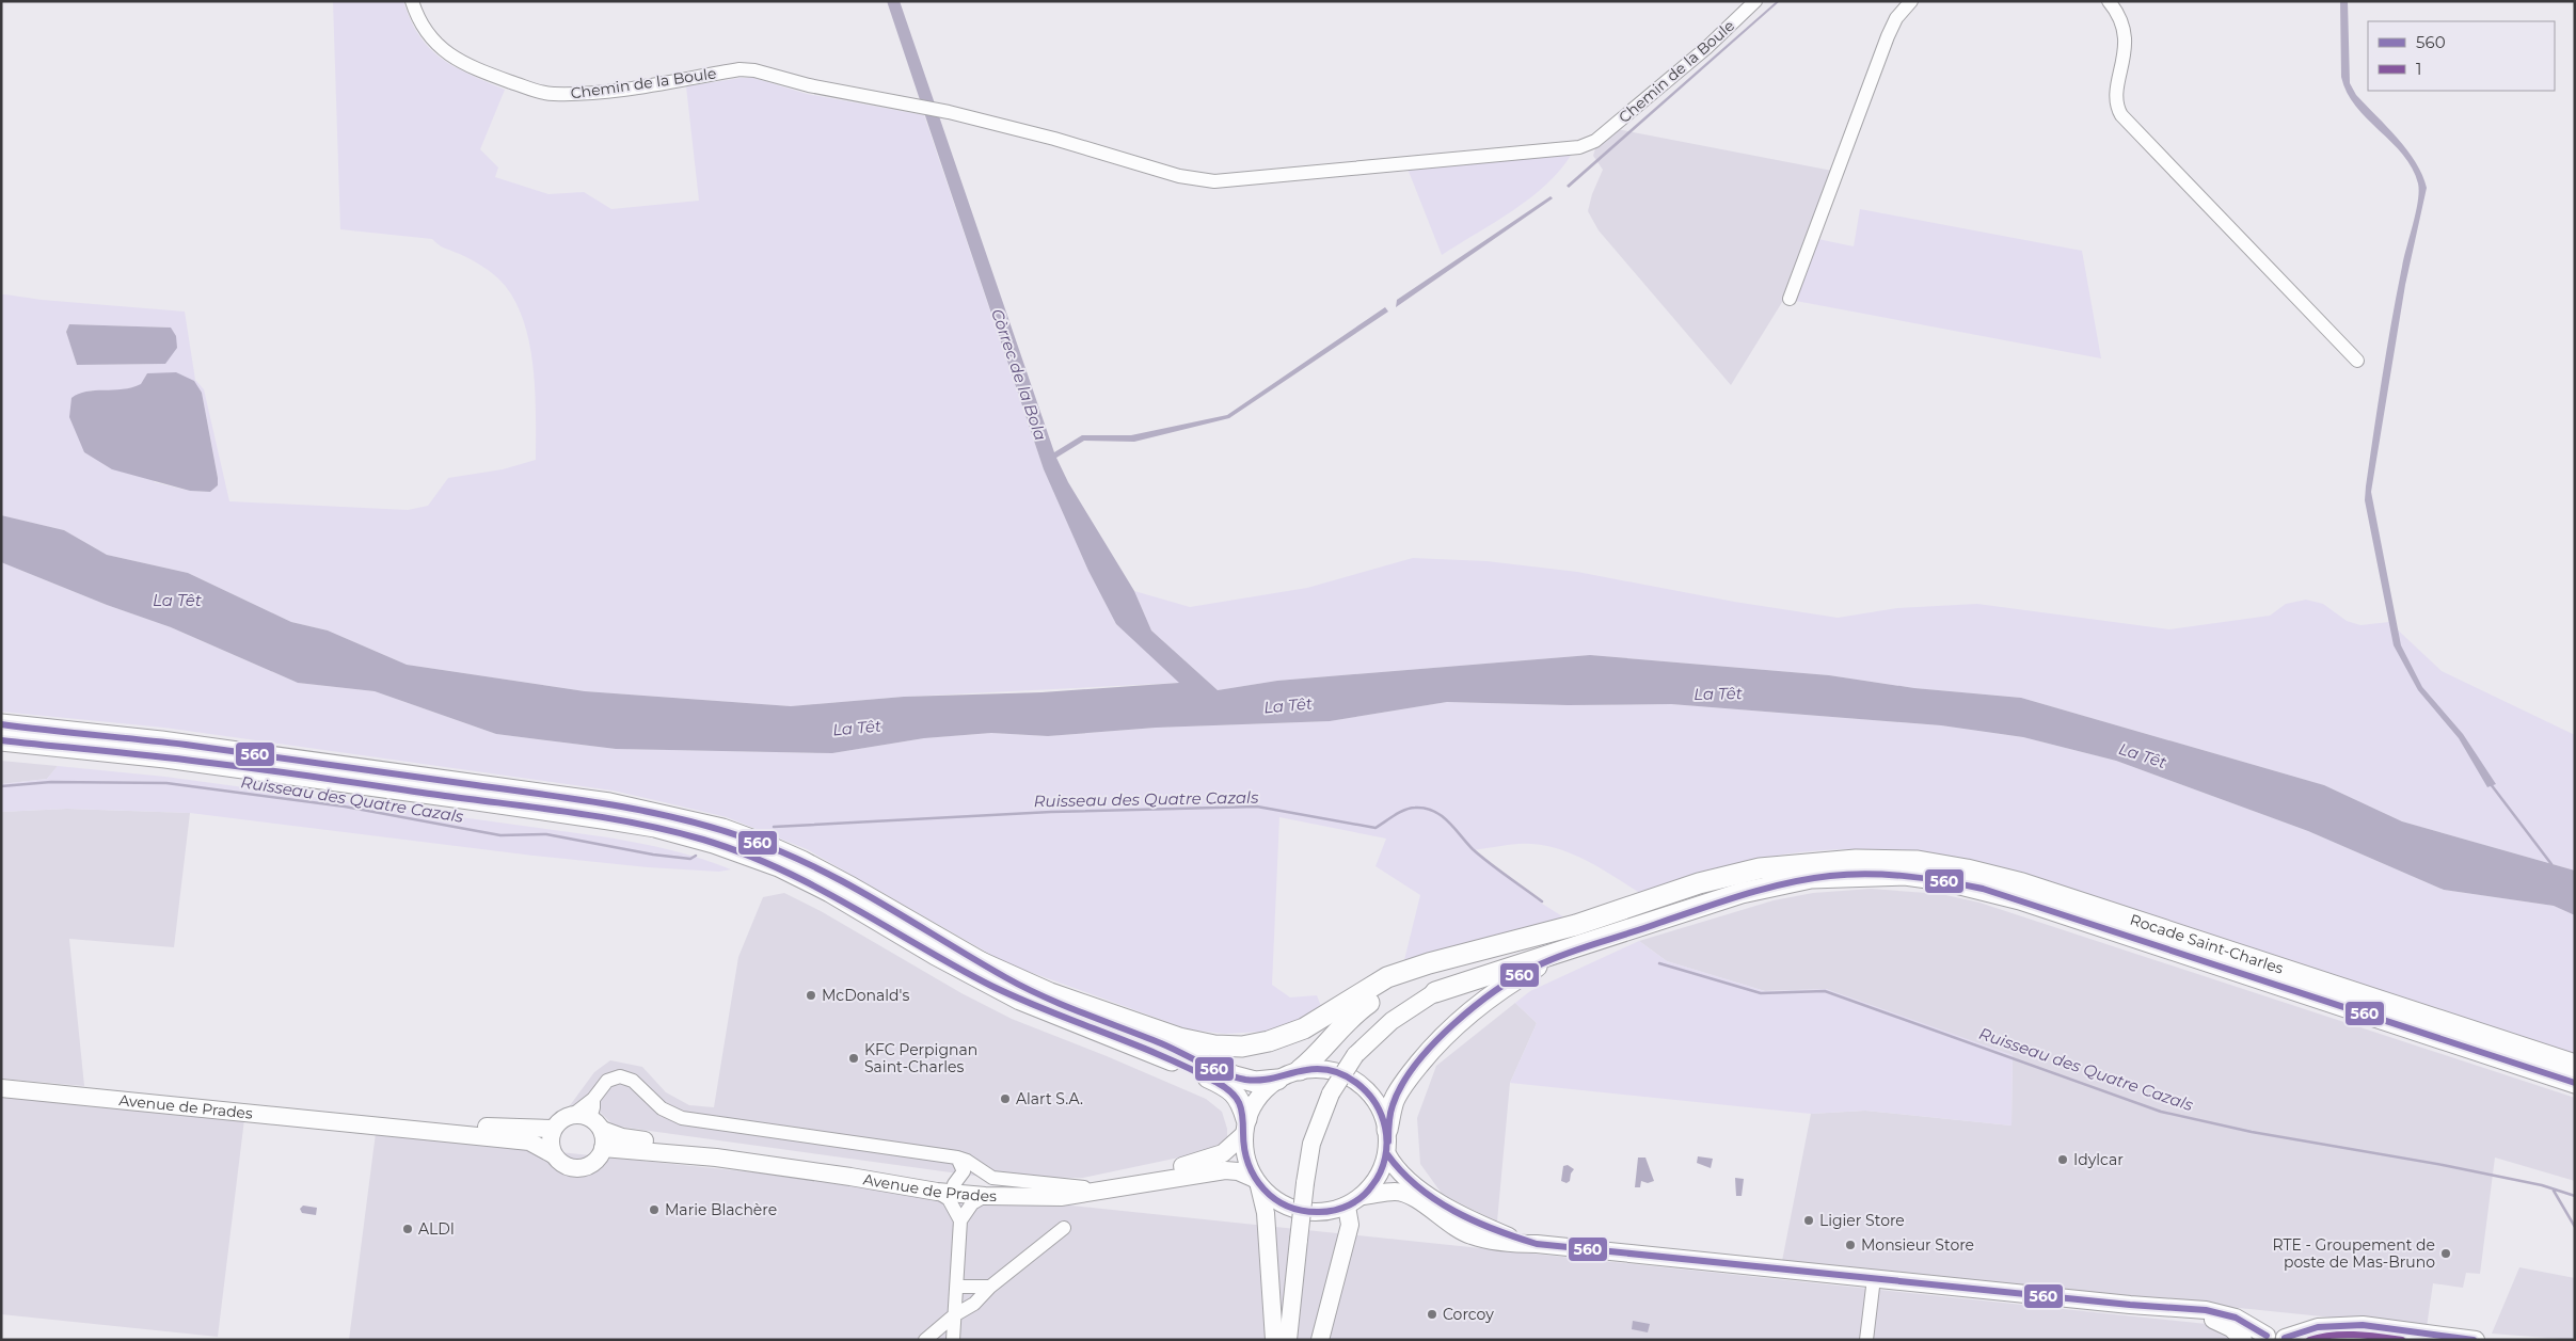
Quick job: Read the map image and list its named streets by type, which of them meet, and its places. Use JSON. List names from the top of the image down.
{
  "streets": {
    "highway": ["Rocade Saint-Charles"],
    "main road": ["Avenue de Prades"],
    "street": ["Chemin de la Boule"]
  },
  "water": ["Còrrec de la Bola", "La Têt", "Ruisseau des Quatre Cazals"],
  "places": [
    "McDonald's",
    "KFC Perpignan Saint-Charles",
    "Alart S.A.",
    "Idylcar",
    "Marie Blachère",
    "Ligier Store",
    "ALDI",
    "Monsieur Store",
    "RTE - Groupement de poste de Mas-Bruno",
    "Corcoy"
  ],
  "lines": ["transit line 560", "transit line 1"],
  "legend": ["560", "1"]
}
